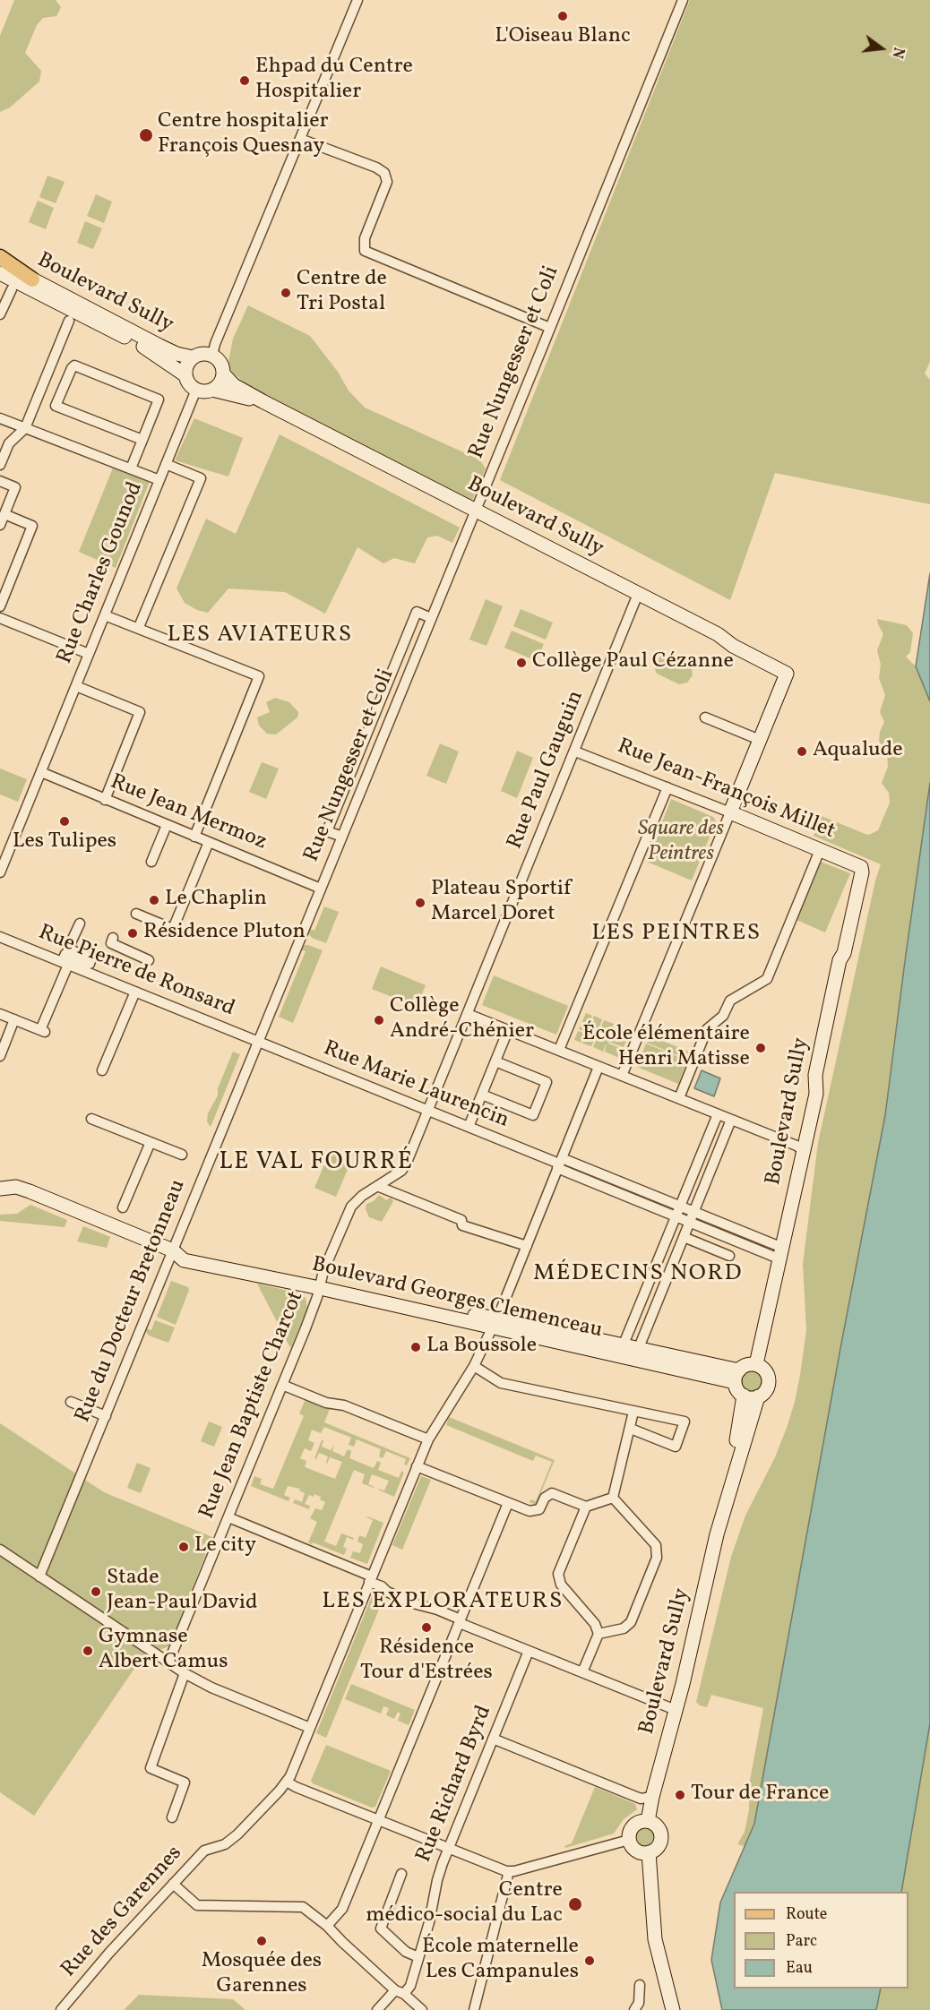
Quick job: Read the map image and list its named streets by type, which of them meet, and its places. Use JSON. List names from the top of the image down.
{
  "streets": {
    "street": [
      "Boulevard Sully",
      "Rue Nungesser et Coli",
      "Rue Charles Gounod",
      "Rue Paul Gauguin",
      "Rue Jean-François Millet",
      "Rue Jean Mermoz",
      "Rue Pierre de Ronsard",
      "Rue Marie Laurencin",
      "Boulevard Georges Clemenceau",
      "Rue du Docteur Bretonneau",
      "Rue Jean Baptiste Charcot",
      "Rue Richard Byrd",
      "Rue des Garennes"
    ]
  },
  "crossings": [
    ["Boulevard Sully", "Rue Nungesser et Coli"],
    ["Boulevard Sully", "Rue Charles Gounod"],
    ["Boulevard Sully", "Rue Paul Gauguin"],
    ["Boulevard Sully", "Rue Jean-François Millet"],
    ["Boulevard Sully", "Boulevard Georges Clemenceau"],
    ["Rue Nungesser et Coli", "Rue Jean Mermoz"],
    ["Rue Nungesser et Coli", "Rue Pierre de Ronsard"],
    ["Rue Nungesser et Coli", "Rue Marie Laurencin"],
    ["Rue Nungesser et Coli", "Rue du Docteur Bretonneau"],
    ["Rue Charles Gounod", "Rue Jean Mermoz"],
    ["Rue Paul Gauguin", "Rue Jean-François Millet"],
    ["Rue Paul Gauguin", "Rue Marie Laurencin"],
    ["Rue Paul Gauguin", "Rue Jean Baptiste Charcot"],
    ["Rue Pierre de Ronsard", "Rue Marie Laurencin"],
    ["Rue Pierre de Ronsard", "Rue du Docteur Bretonneau"],
    ["Rue Marie Laurencin", "Rue du Docteur Bretonneau"],
    ["Rue Marie Laurencin", "Rue des Garennes"],
    ["Boulevard Georges Clemenceau", "Rue du Docteur Bretonneau"],
    ["Boulevard Georges Clemenceau", "Rue Jean Baptiste Charcot"],
    ["Boulevard Georges Clemenceau", "Rue des Garennes"]
  ],
  "districts": [
    "LES AVIATEURS",
    "LES PEINTRES",
    "LE VAL FOURRÉ",
    "MÉDECINS NORD",
    "LES EXPLORATEURS"
  ],
  "parks": ["Square des Peintres"],
  "places": [
    "L'Oiseau Blanc",
    "Ehpad du Centre Hospitalier",
    "Centre hospitalier François Quesnay",
    "Centre de Tri Postal",
    "Collège Paul Cézanne",
    "Aqualude",
    "Les Tulipes",
    "Le Chaplin",
    "Plateau Sportif Marcel Doret",
    "Résidence Pluton",
    "Collège André-Chénier",
    "École élémentaire Henri Matisse",
    "La Boussole",
    "Le city",
    "Stade Jean-Paul David",
    "Résidence Tour d'Estrées",
    "Gymnase Albert Camus",
    "Tour de France",
    "Centre médico-social du Lac",
    "Mosquée des Garennes",
    "École maternelle Les Campanules"
  ],
  "legend": ["Route", "Parc", "Eau"],
  "north": "right"
}
